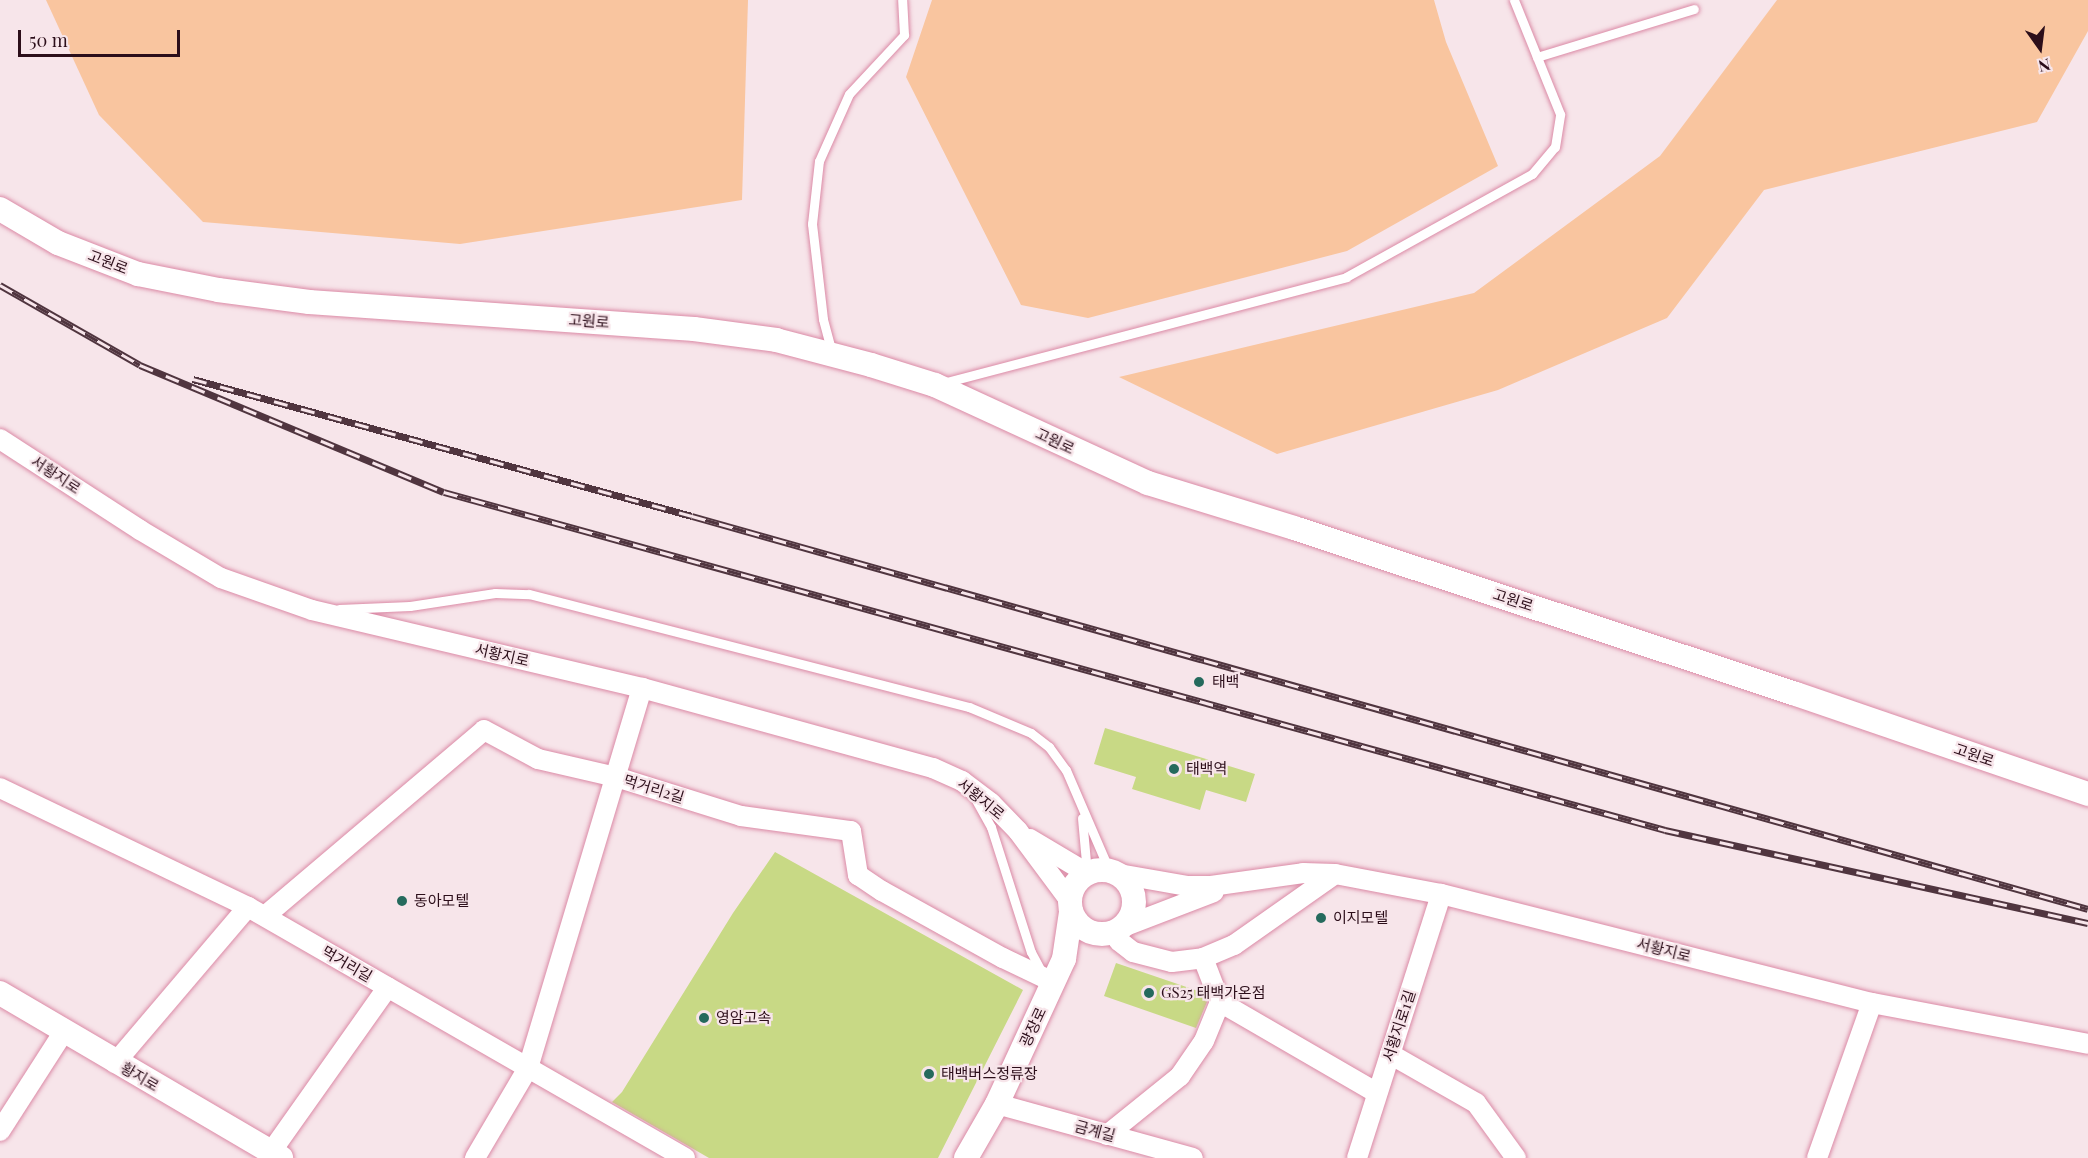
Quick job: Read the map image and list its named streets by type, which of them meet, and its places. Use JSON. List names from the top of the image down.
{
  "streets": {
    "street": [
      "고원로",
      "서황지로",
      "먹거리2길",
      "먹거리길",
      "서황지로1길",
      "광장로",
      "황지로",
      "금계길"
    ]
  },
  "crossings": [
    ["서황지로", "서황지로1길"],
    ["먹거리2길", "먹거리길"],
    ["먹거리2길", "광장로"],
    ["광장로", "금계길"]
  ],
  "places": [
    "태백",
    "태백역",
    "동아모텔",
    "이지모텔",
    "GS25 태백가온점",
    "영암고속",
    "태백버스정류장"
  ],
  "scale_bar": "50 m",
  "north": "bottom"
}
